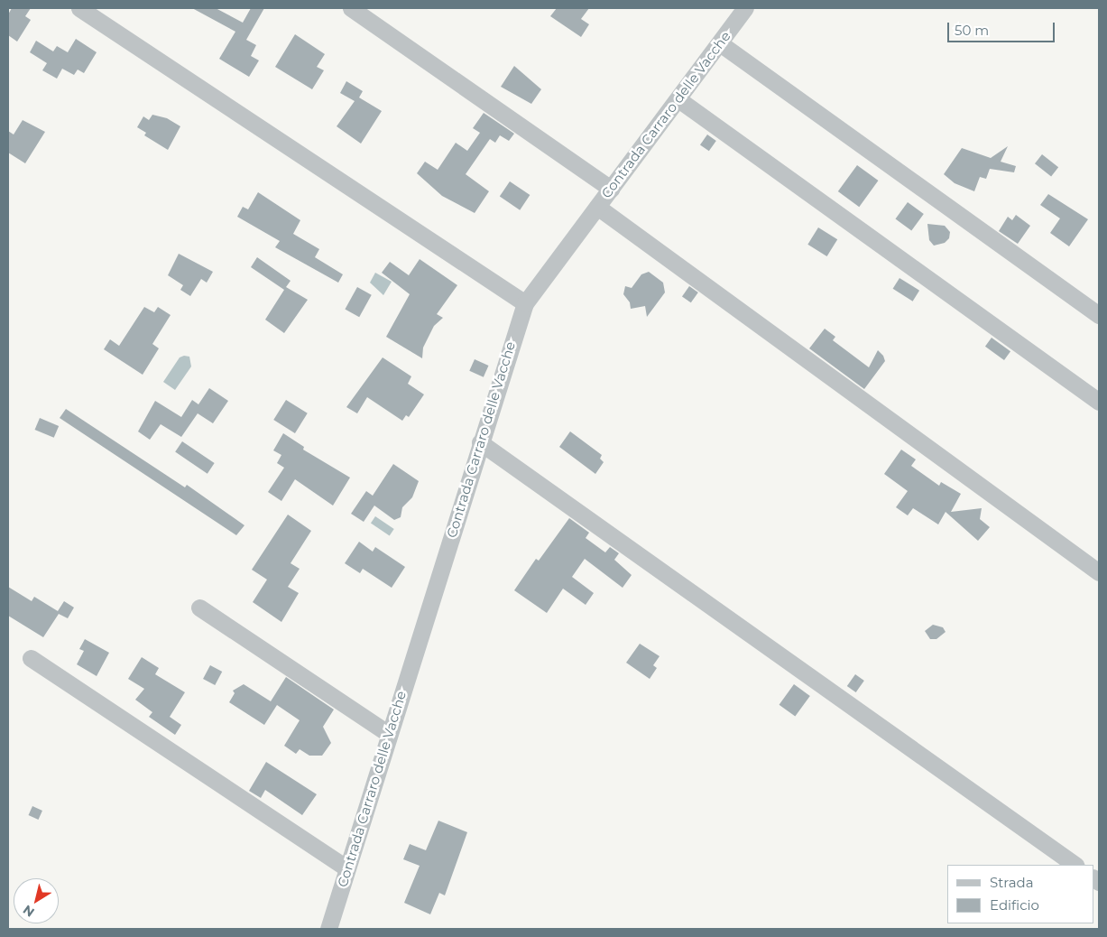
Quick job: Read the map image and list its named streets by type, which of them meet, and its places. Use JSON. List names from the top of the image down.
{
  "streets": {
    "street": ["Contrada Carraro delle Vacche"]
  },
  "legend": ["Strada", "Edificio"],
  "scale_bar": "50 m",
  "north": "bottom left"
}
